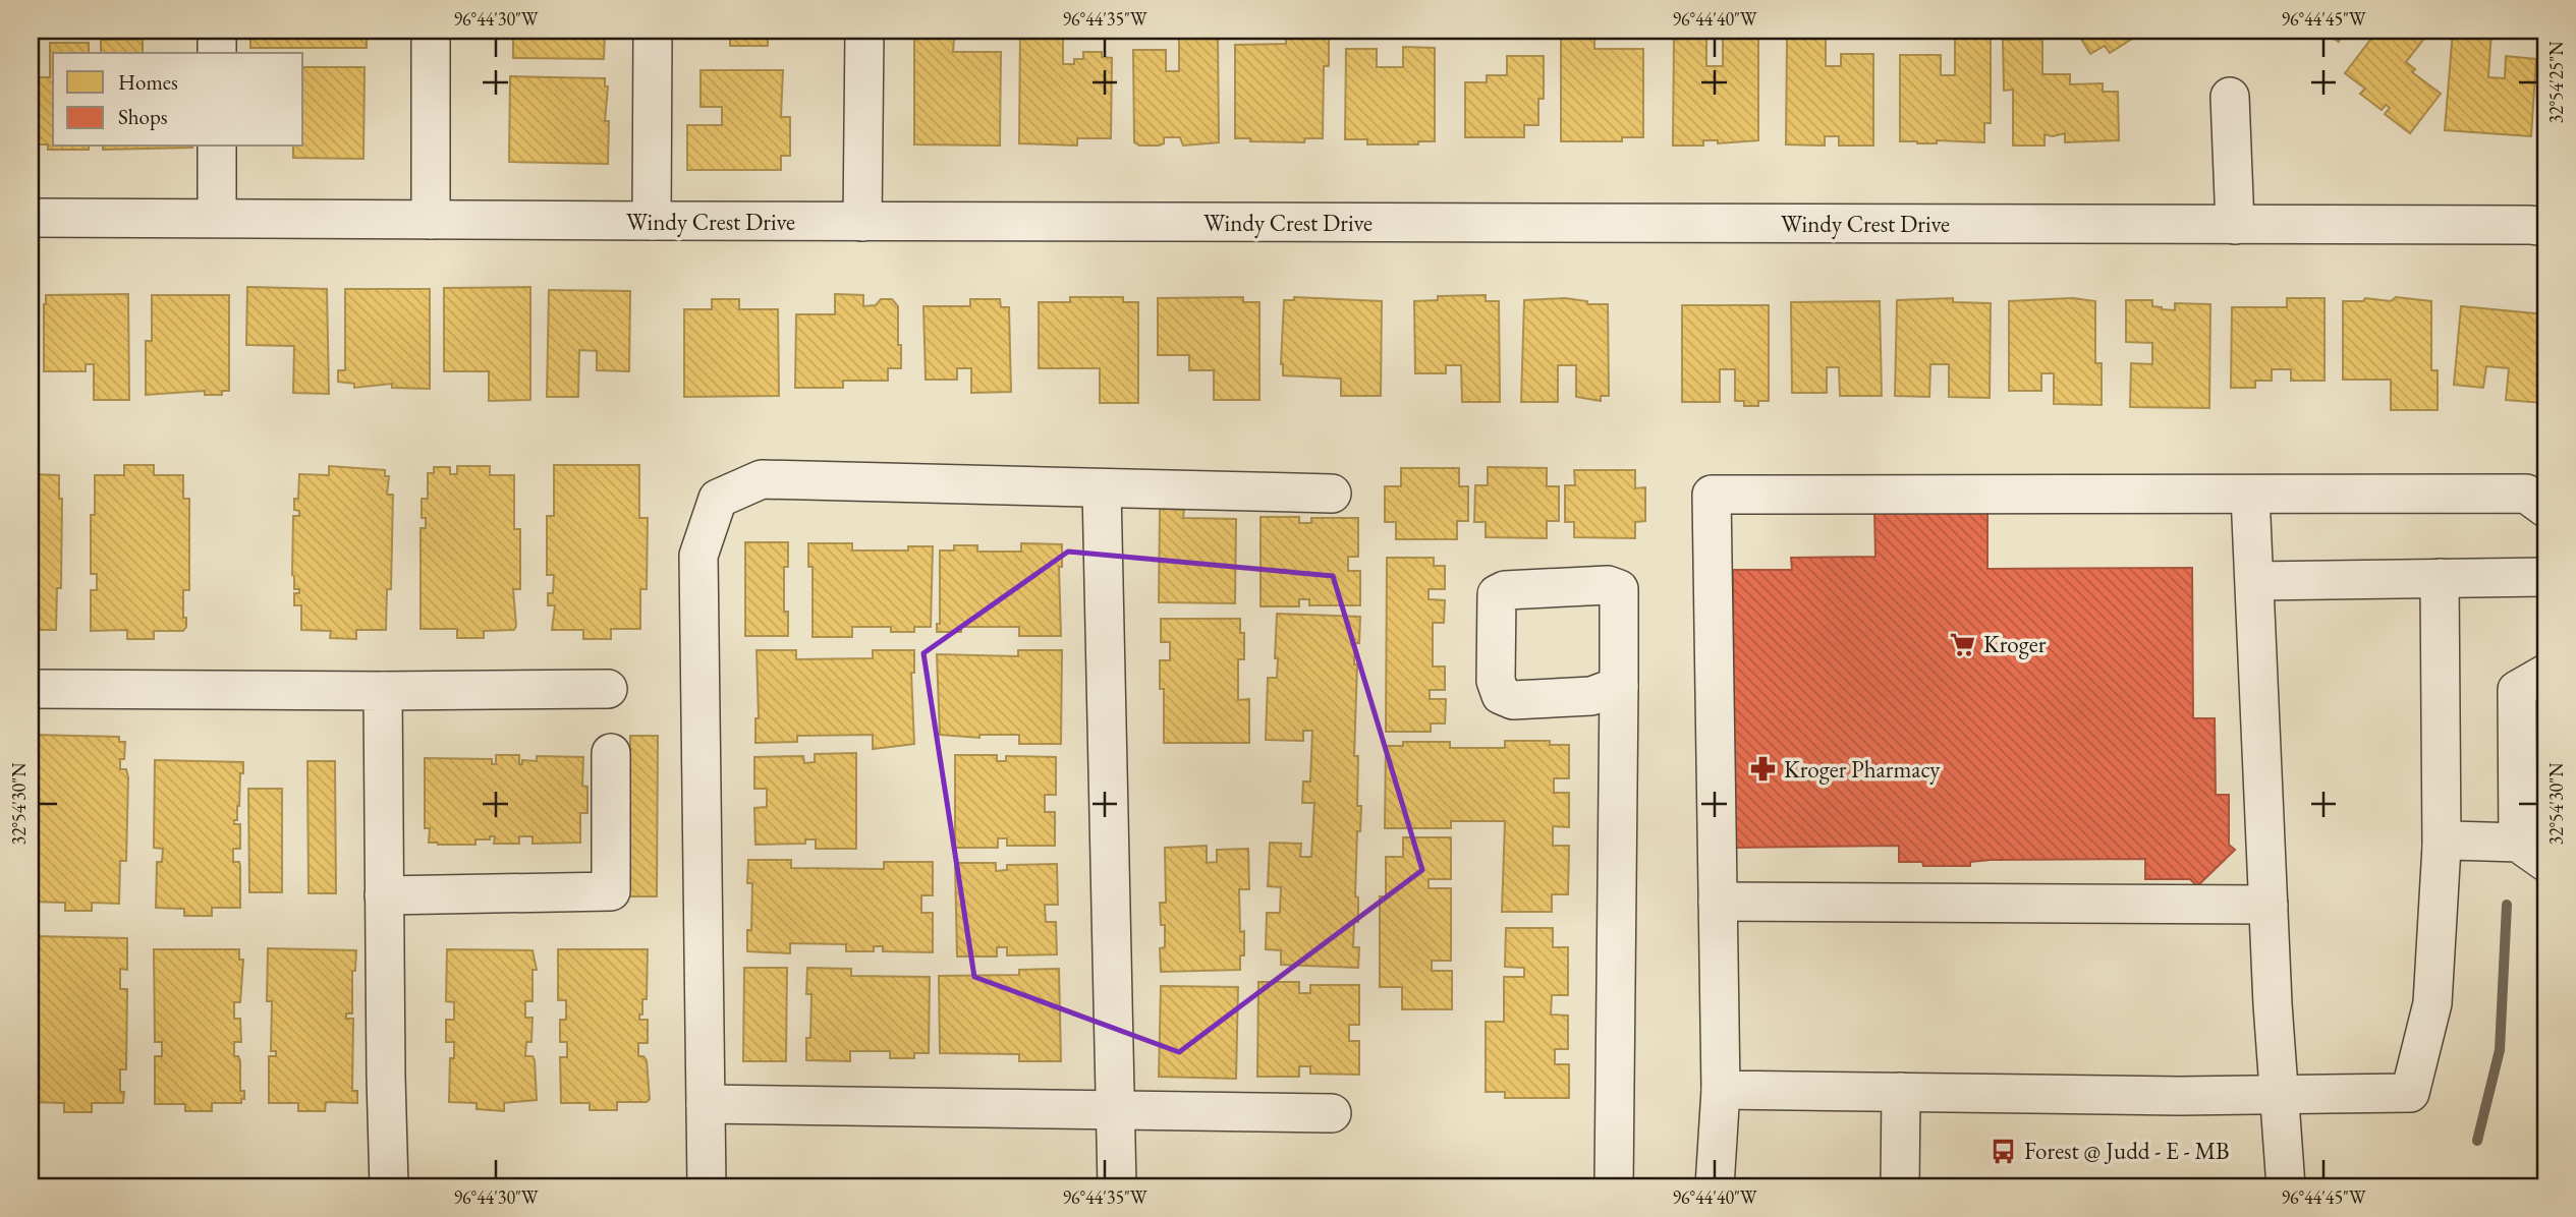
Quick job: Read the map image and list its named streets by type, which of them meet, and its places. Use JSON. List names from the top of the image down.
{
  "streets": {
    "street": ["Windy Crest Drive"]
  },
  "places": {
    "supermarket": ["Kroger"],
    "pharmacy": ["Kroger Pharmacy"],
    "bus stop": ["Forest @ Judd - E - MB"]
  },
  "legend": ["Homes", "Shops"],
  "coordinates": [
    "96°44'30\"W",
    "96°44'35\"W",
    "96°44'40\"W",
    "96°44'45\"W",
    "32°54'25\"N",
    "32°54'30\"N"
  ]
}
